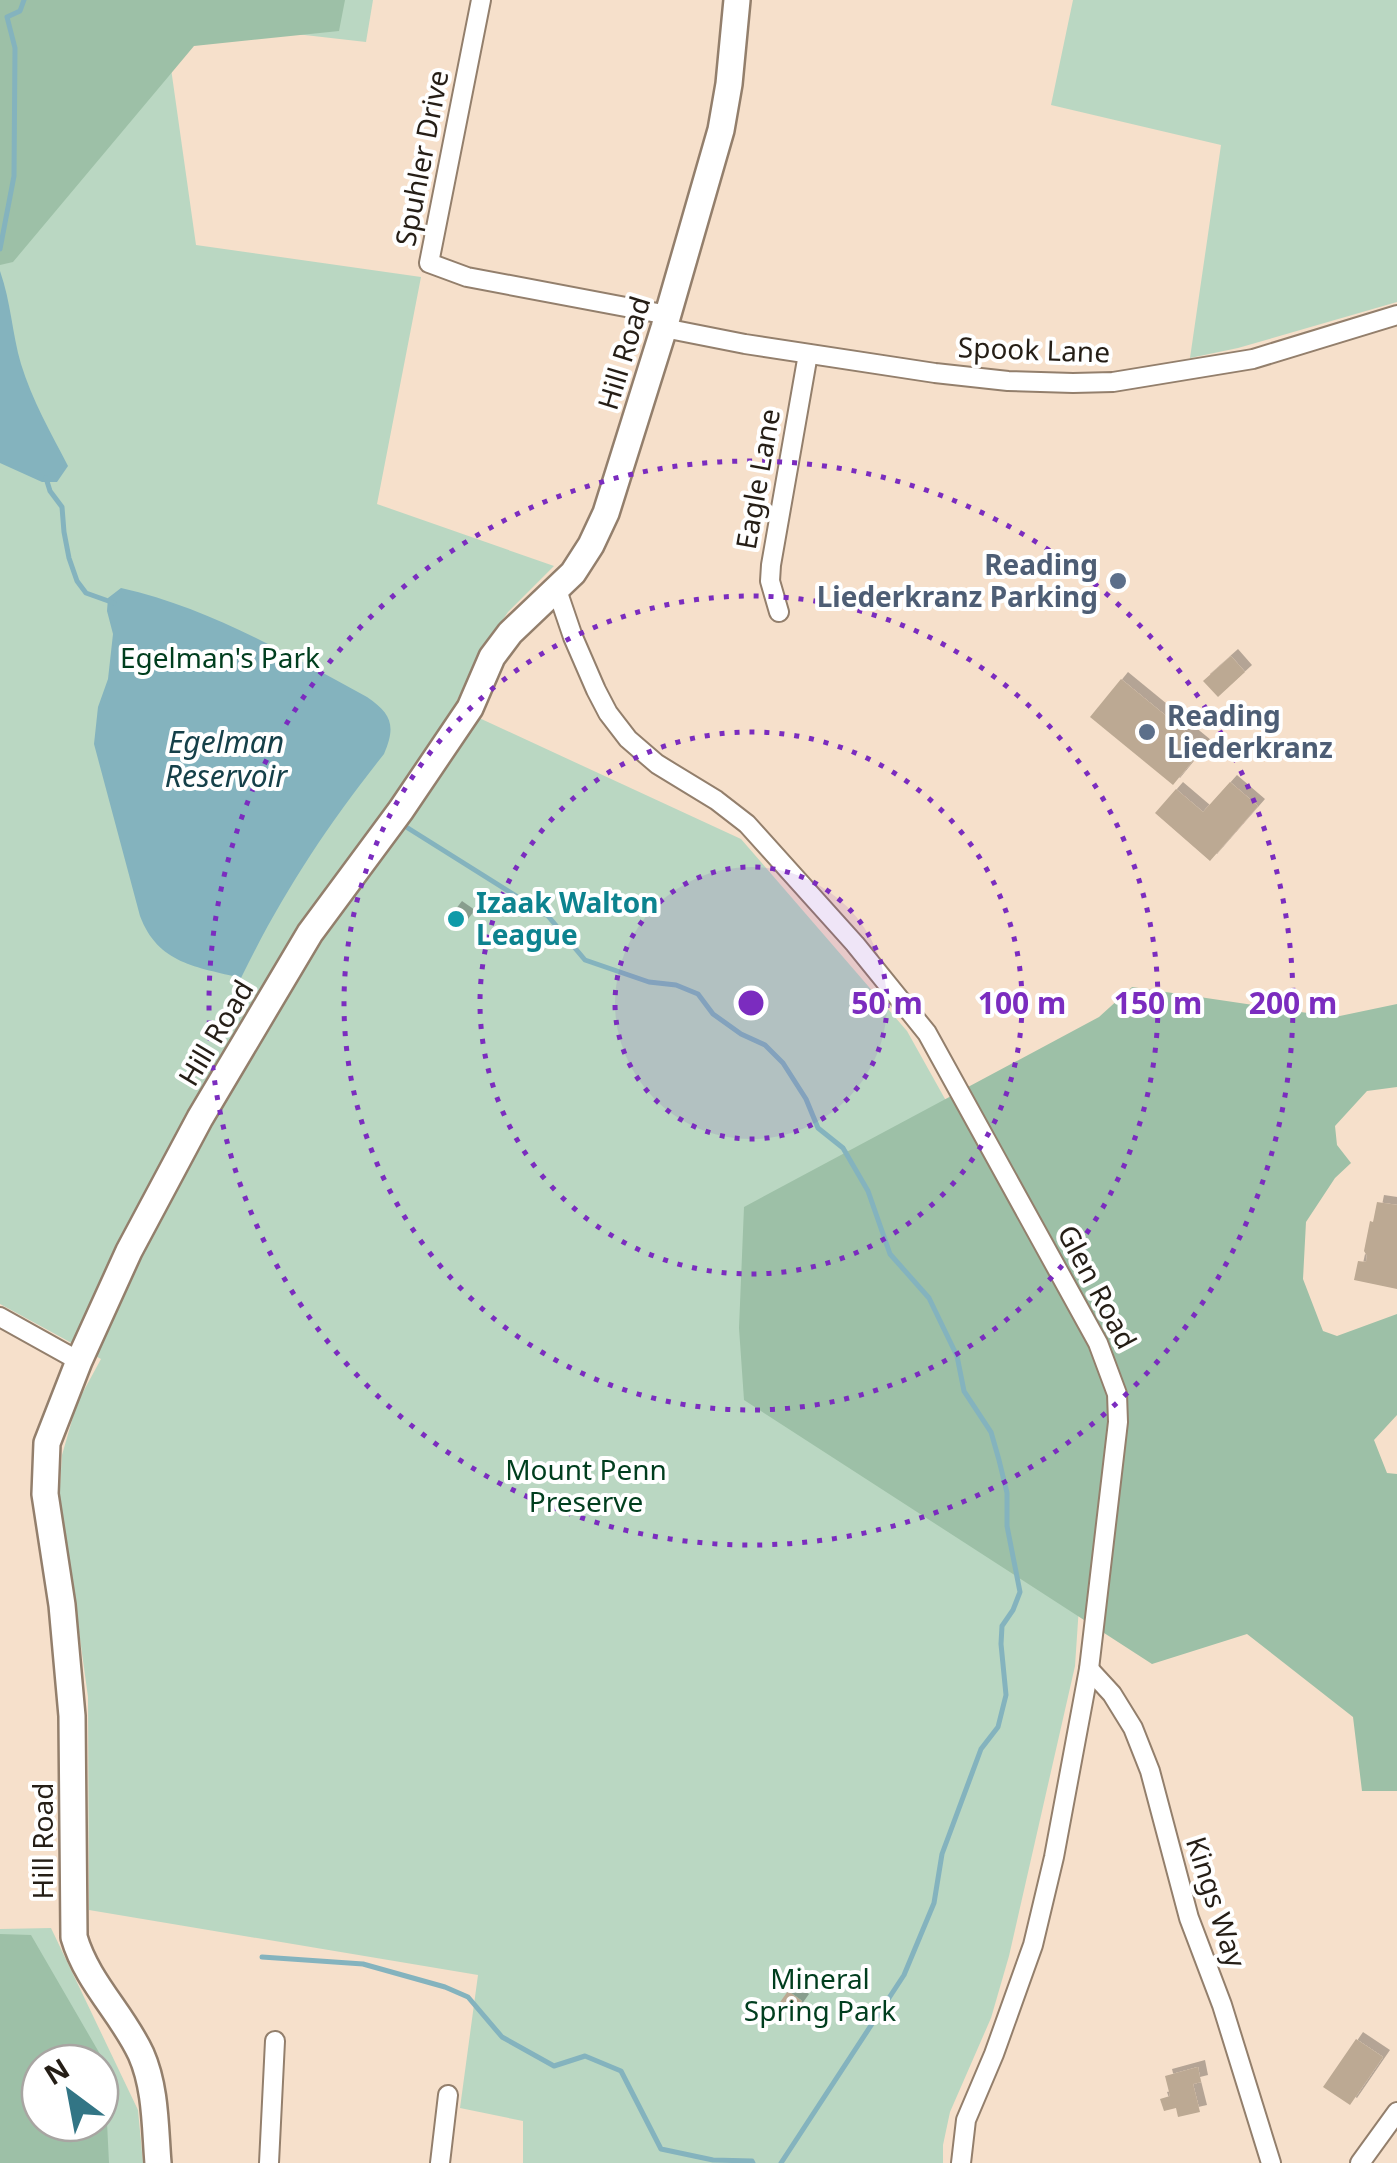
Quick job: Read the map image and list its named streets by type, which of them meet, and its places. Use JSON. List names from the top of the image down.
{
  "streets": {
    "street": [
      "Spuhler Drive",
      "Spook Lane",
      "Hill Road",
      "Eagle Lane",
      "Glen Road",
      "Kings Way"
    ]
  },
  "crossings": [
    ["Spuhler Drive", "Spook Lane"],
    ["Spuhler Drive", "Hill Road"],
    ["Spook Lane", "Hill Road"],
    ["Spook Lane", "Eagle Lane"],
    ["Hill Road", "Glen Road"],
    ["Glen Road", "Kings Way"]
  ],
  "water": ["Egelman Reservoir"],
  "parks": ["Egelman's Park", "Mount Penn Preserve", "Mineral Spring Park"],
  "places": ["Reading Liederkranz Parking", "Reading Liederkranz", "Izaak Walton League"],
  "north": "top left",
  "rings": [
    "50 m",
    "100 m",
    "150 m",
    "200 m"
  ]
}
